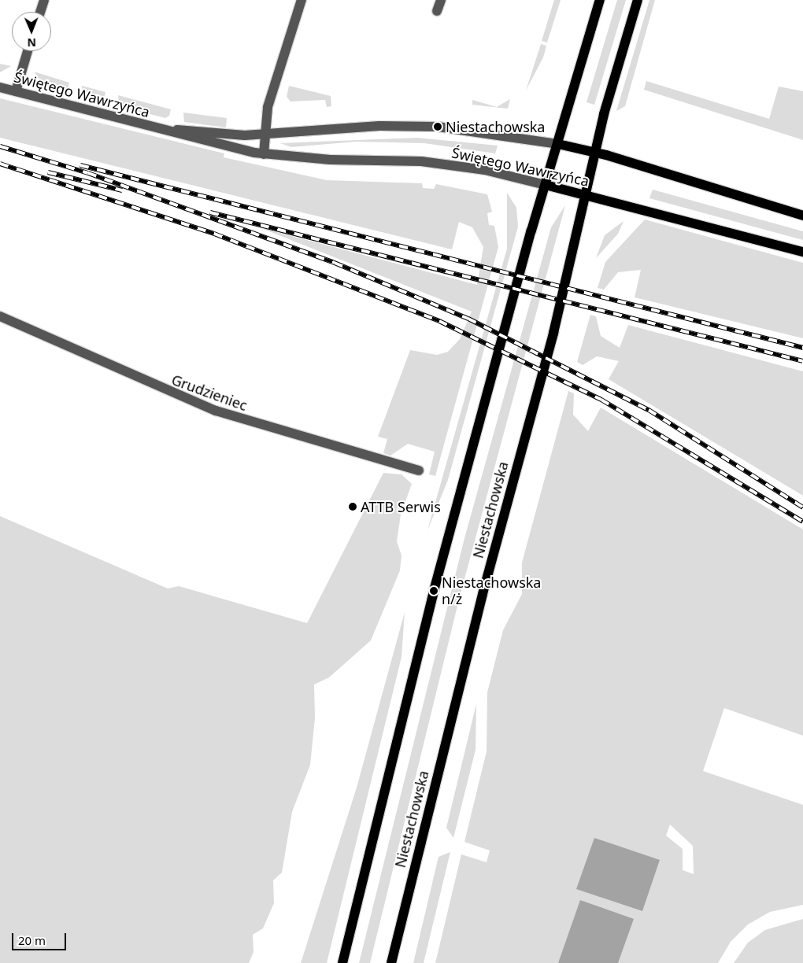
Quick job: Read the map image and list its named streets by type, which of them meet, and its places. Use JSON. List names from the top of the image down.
{
  "streets": {
    "main road": ["Świętego Wawrzyńca", "Niestachowska"],
    "street": ["Grudzieniec"]
  },
  "crossings": [
    ["Świętego Wawrzyńca", "Niestachowska"]
  ],
  "places": ["Niestachowska", "ATTB Serwis", "Niestachowska n/ż"],
  "scale_bar": "20 m",
  "north": "bottom"
}
